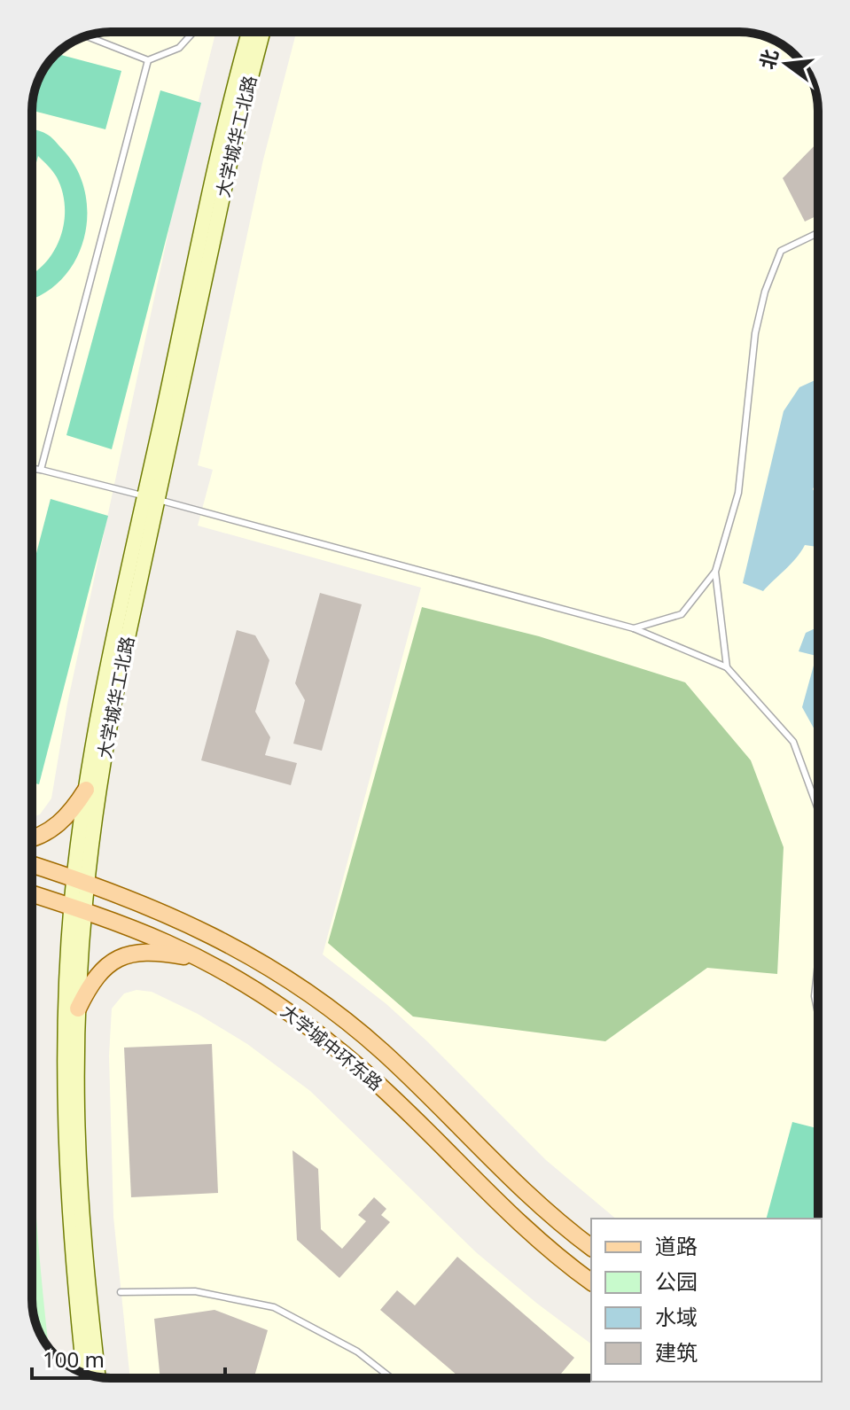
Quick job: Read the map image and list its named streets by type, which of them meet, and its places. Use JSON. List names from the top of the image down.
{
  "streets": {
    "main road": ["大学城华工北路", "大学城中环东路"]
  },
  "crossings": [
    ["大学城华工北路", "大学城中环东路"]
  ],
  "legend": [
    "道路",
    "公园",
    "水域",
    "建筑"
  ],
  "scale_bar": "100 m",
  "north": "left"
}
